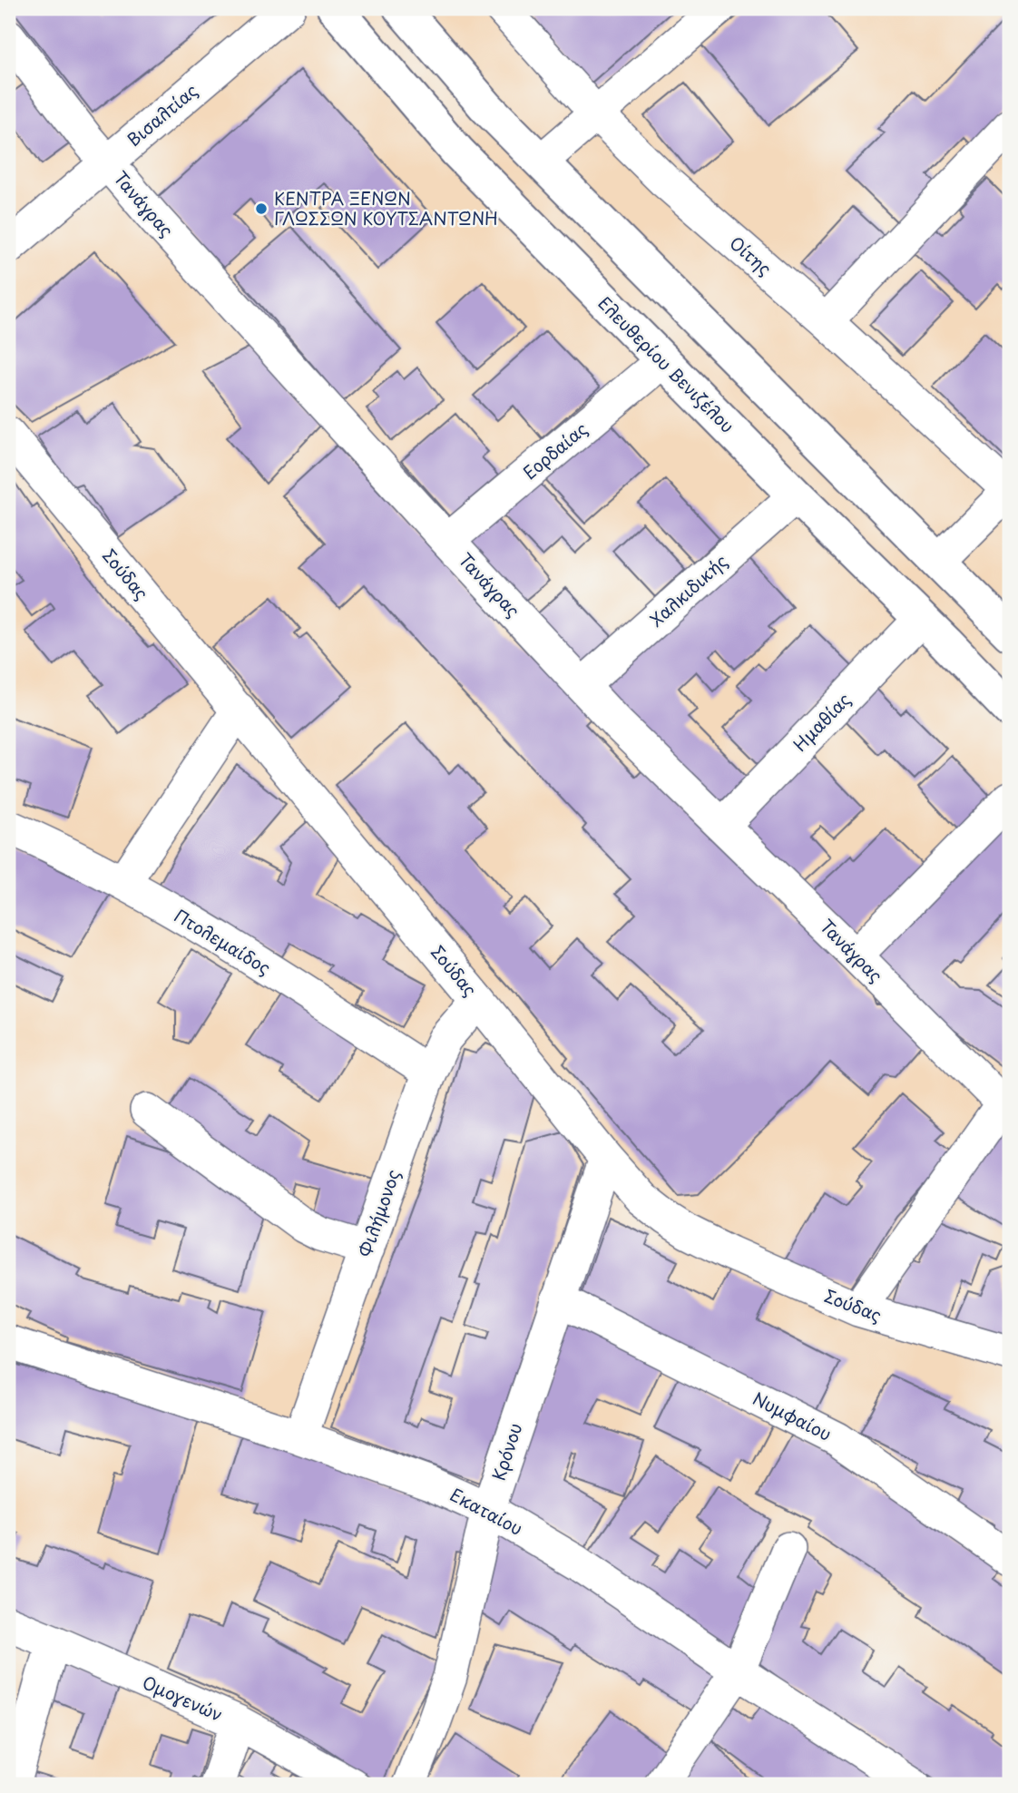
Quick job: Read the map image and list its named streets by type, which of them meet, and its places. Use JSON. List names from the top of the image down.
{
  "streets": {
    "main road": ["Ελευθερίου Βενιζέλου"],
    "street": [
      "Βισαλτίας",
      "Τανάγρας",
      "Οίτης",
      "Εορδαίας",
      "Σούδας",
      "Χαλκιδικής",
      "Ημαθίας",
      "Πτολεμαίδος",
      "Φιλήμονος",
      "Νυμφαίου",
      "Κρόνου",
      "Εκαταίου",
      "Ομογενών"
    ]
  },
  "crossings": [
    ["Βισαλτίας", "Τανάγρας"],
    ["Τανάγρας", "Εορδαίας"],
    ["Τανάγρας", "Χαλκιδικής"],
    ["Τανάγρας", "Ημαθίας"],
    ["Ελευθερίου Βενιζέλου", "Εορδαίας"],
    ["Ελευθερίου Βενιζέλου", "Χαλκιδικής"],
    ["Ελευθερίου Βενιζέλου", "Ημαθίας"],
    ["Σούδας", "Φιλήμονος"],
    ["Σούδας", "Κρόνου"],
    ["Πτολεμαίδος", "Φιλήμονος"],
    ["Φιλήμονος", "Εκαταίου"],
    ["Νυμφαίου", "Κρόνου"],
    ["Κρόνου", "Εκαταίου"]
  ],
  "places": ["ΚΕΝΤΡΑ ΞΕΝΩΝ ΓΛΩΣΣΩΝ ΚΟΥΤΣΑΝΤΩΝΗ"]
}
